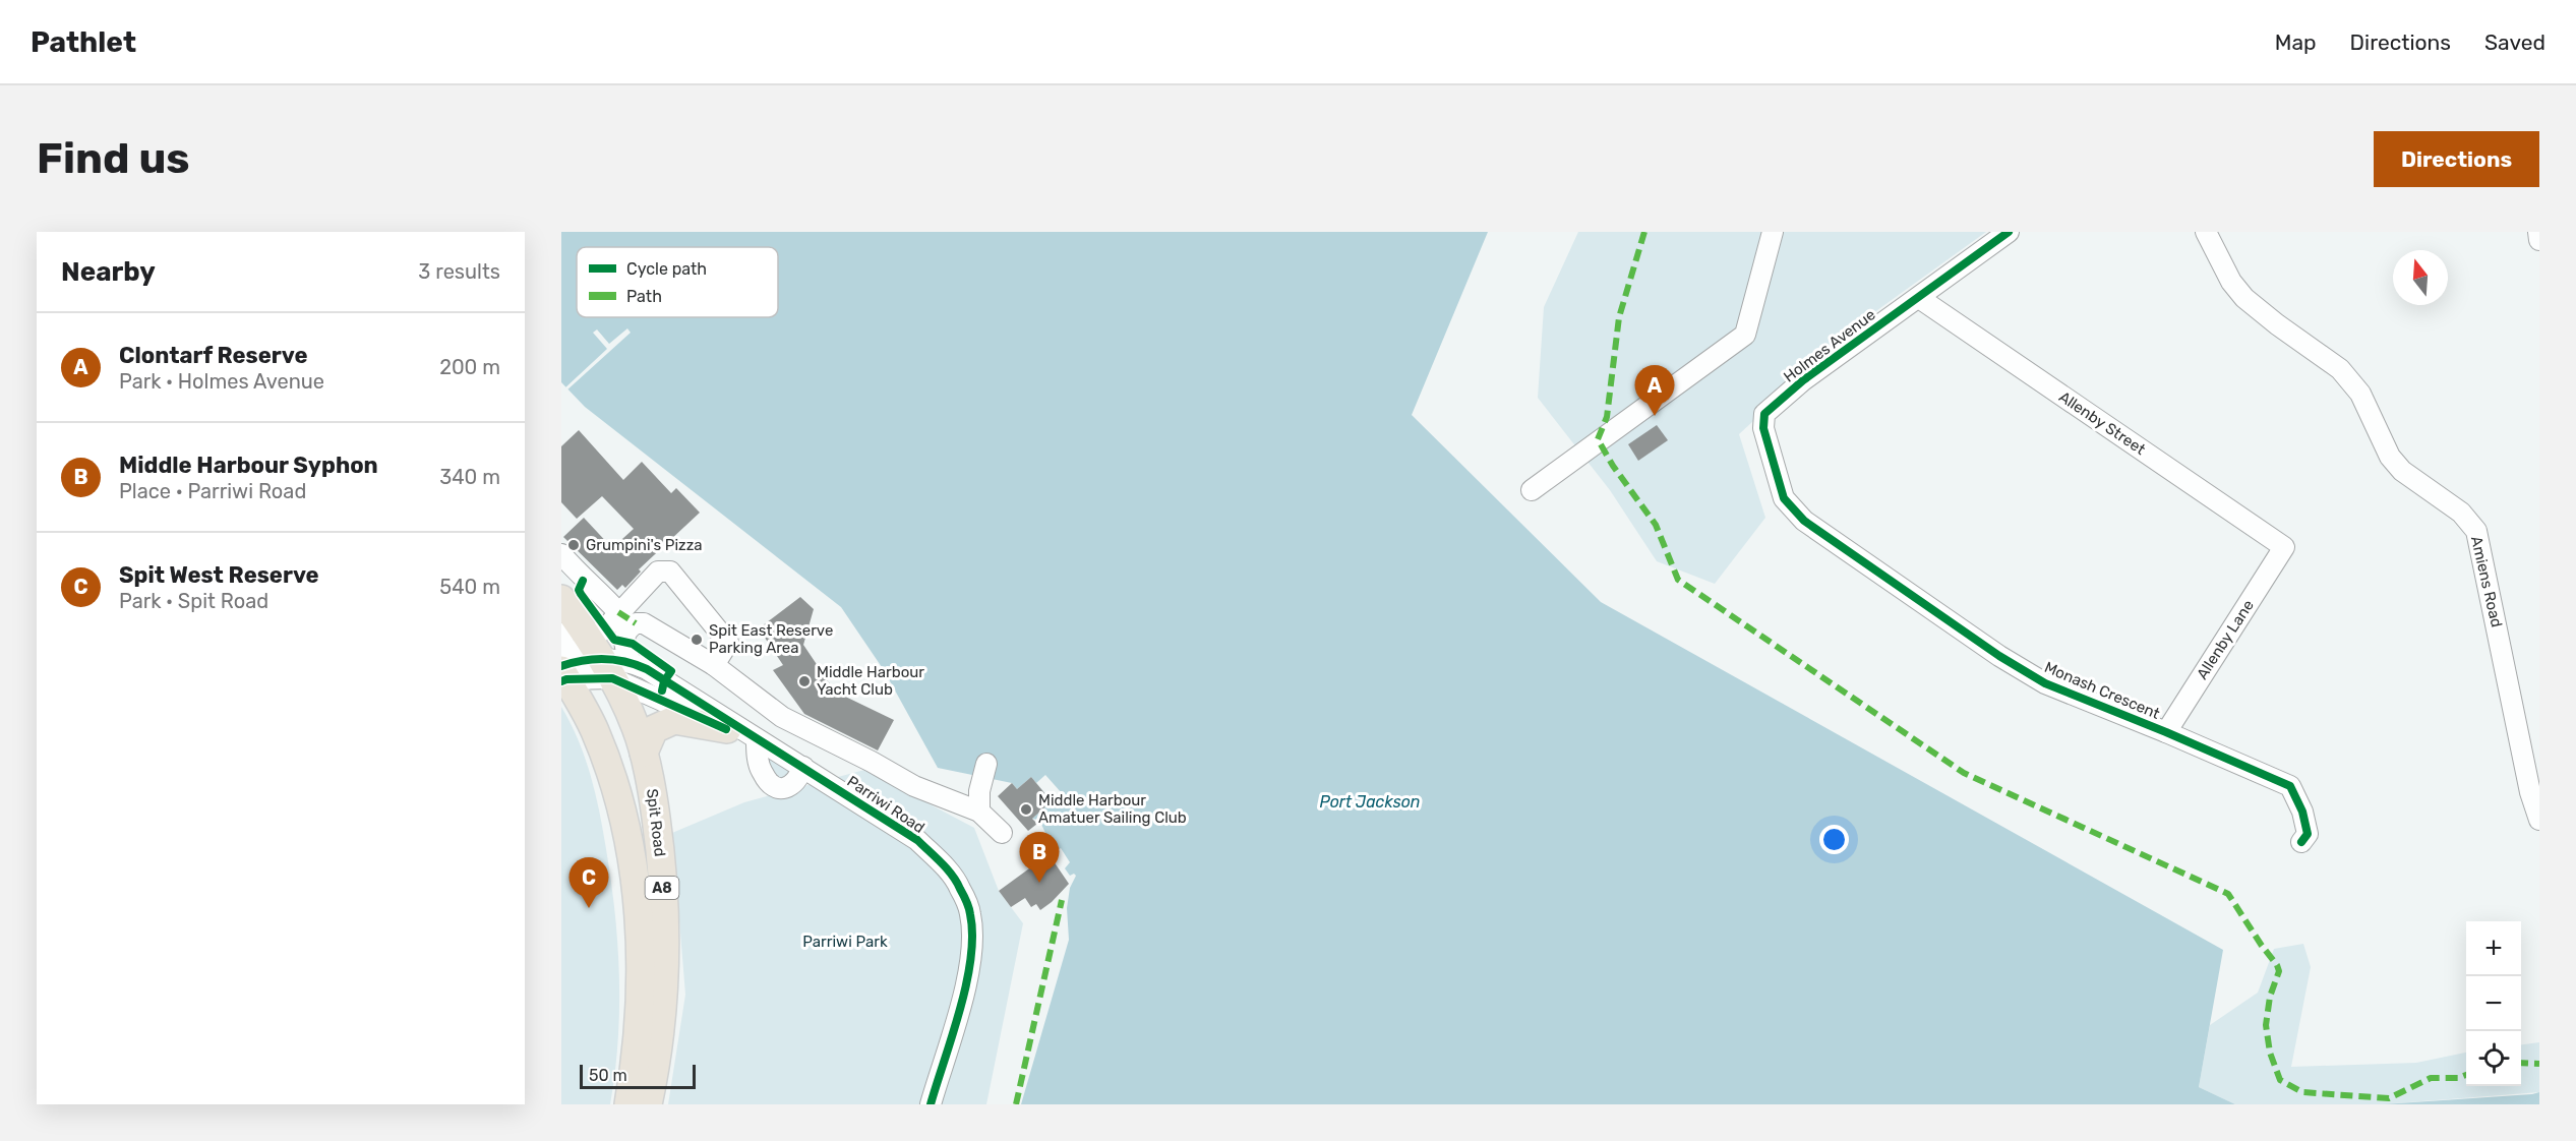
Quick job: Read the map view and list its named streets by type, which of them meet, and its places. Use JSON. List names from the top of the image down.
{
  "streets": {
    "highway": ["Spit Road", "A8"],
    "street": [
      "Holmes Avenue",
      "Allenby Street",
      "Amiens Road",
      "Allenby Lane",
      "Monash Crescent",
      "Parriwi Road"
    ]
  },
  "crossings": [
    ["Holmes Avenue", "Allenby Street"],
    ["Holmes Avenue", "Monash Crescent"],
    ["Allenby Street", "Allenby Lane"],
    ["Allenby Lane", "Monash Crescent"],
    ["Parriwi Road", "Spit Road"]
  ],
  "water": ["Port Jackson"],
  "parks": ["Parriwi Park"],
  "places": [
    "Grumpini's Pizza",
    "Spit East Reserve Parking Area",
    "Middle Harbour Yacht Club",
    "Middle Harbour Amatuer Sailing Club"
  ],
  "legend": ["Cycle path", "Path"],
  "scale_bar": "50 m",
  "north": "top",
  "page": {
    "header": "Pathlet",
    "nav": ["Map", "Directions", "Saved"],
    "buttons": "Directions",
    "title": "Find us",
    "heading": ["Nearby", "3 results"],
    "list": [
      {
        "mark": "A",
        "name": "Clontarf Reserve",
        "note": "Park · Holmes Avenue",
        "value": "200 m"
      },
      {
        "mark": "B",
        "name": "Middle Harbour Syphon",
        "note": "Place · Parriwi Road",
        "value": "340 m"
      },
      {
        "mark": "C",
        "name": "Spit West Reserve",
        "note": "Park · Spit Road",
        "value": "540 m"
      }
    ],
    "pins": ["A", "B", "C"],
    "map_buttons": ["+", "−"],
    "scale": "50 m"
  }
}
